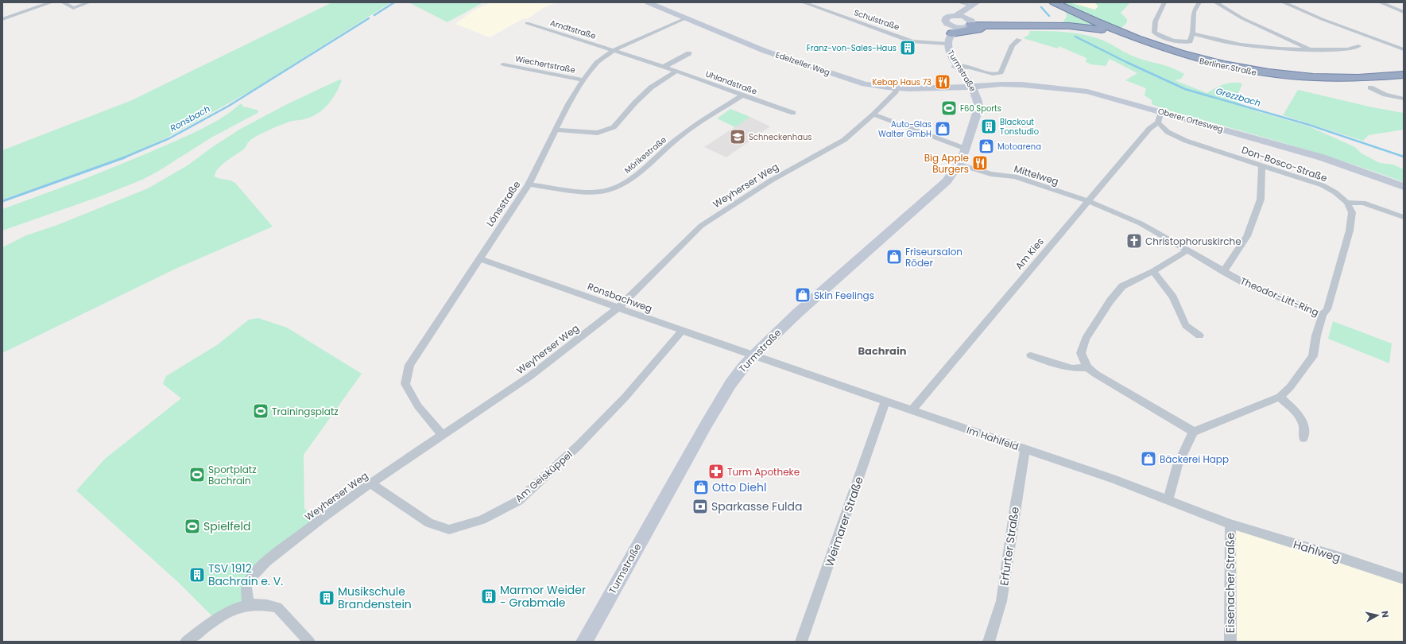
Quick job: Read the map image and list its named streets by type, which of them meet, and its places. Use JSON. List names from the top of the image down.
{
  "streets": {
    "highway": ["Berliner Straße"],
    "main road": ["Edelzeller Weg", "Turmstraße", "Oberer Ortesweg"],
    "street": [
      "Schulstraße",
      "Arndtstraße",
      "Wiechertstraße",
      "Uhlandstraße",
      "Mörikestraße",
      "Don-Bosco-Straße",
      "Mittelweg",
      "Weyherser Weg",
      "Lönsstraße",
      "Am Kies",
      "Theodor-Litt-Ring",
      "Ronsbachweg",
      "Im Hahlfeld",
      "Am Geisküppel",
      "Weimarer Straße",
      "Erfurter Straße",
      "Hahlweg",
      "Eisenacher Straße"
    ]
  },
  "crossings": [
    ["Schulstraße", "Turmstraße"],
    ["Arndtstraße", "Uhlandstraße"],
    ["Arndtstraße", "Lönsstraße"],
    ["Edelzeller Weg", "Turmstraße"],
    ["Edelzeller Weg", "Oberer Ortesweg"],
    ["Edelzeller Weg", "Weyherser Weg"],
    ["Edelzeller Weg", "Lönsstraße"],
    ["Wiechertstraße", "Lönsstraße"],
    ["Turmstraße", "Oberer Ortesweg"],
    ["Turmstraße", "Mittelweg"],
    ["Turmstraße", "Ronsbachweg"],
    ["Turmstraße", "Im Hahlfeld"],
    ["Uhlandstraße", "Mörikestraße"],
    ["Uhlandstraße", "Lönsstraße"],
    ["Oberer Ortesweg", "Am Kies"],
    ["Mörikestraße", "Lönsstraße"],
    ["Don-Bosco-Straße", "Am Kies"],
    ["Mittelweg", "Am Kies"],
    ["Mittelweg", "Theodor-Litt-Ring"],
    ["Weyherser Weg", "Lönsstraße"],
    ["Weyherser Weg", "Ronsbachweg"],
    ["Weyherser Weg", "Am Geisküppel"],
    ["Lönsstraße", "Ronsbachweg"],
    ["Am Kies", "Theodor-Litt-Ring"],
    ["Am Kies", "Im Hahlfeld"],
    ["Ronsbachweg", "Im Hahlfeld"],
    ["Ronsbachweg", "Am Geisküppel"],
    ["Im Hahlfeld", "Weimarer Straße"],
    ["Im Hahlfeld", "Erfurter Straße"],
    ["Im Hahlfeld", "Hahlweg"],
    ["Im Hahlfeld", "Eisenacher Straße"],
    ["Hahlweg", "Eisenacher Straße"]
  ],
  "districts": ["Bachrain"],
  "water": ["Grezzbach", "Ronsbach"],
  "places": {
    "building": [
      "Franz-von-Sales-Haus",
      "Blackout Tonstudio",
      "TSV 1912 Bachrain e. V.",
      "Marmor Weider - Grabmale",
      "Musikschule Brandenstein"
    ],
    "restaurant": ["Kebap Haus 73", "Big Apple Burgers"],
    "sports": [
      "F60 Sports",
      "Trainingsplatz",
      "Sportplatz Bachrain",
      "Spielfeld"
    ],
    "shop": [
      "Auto-Glas Walter GmbH",
      "Motoarena",
      "Friseursalon Röder",
      "Skin Feelings",
      "Bäckerei Happ",
      "Otto Diehl"
    ],
    "school or university": ["Schneckenhaus"],
    "church": ["Christophoruskirche"],
    "pharmacy": ["Turm Apotheke"],
    "bank": ["Sparkasse Fulda"]
  },
  "north": "right"
}
